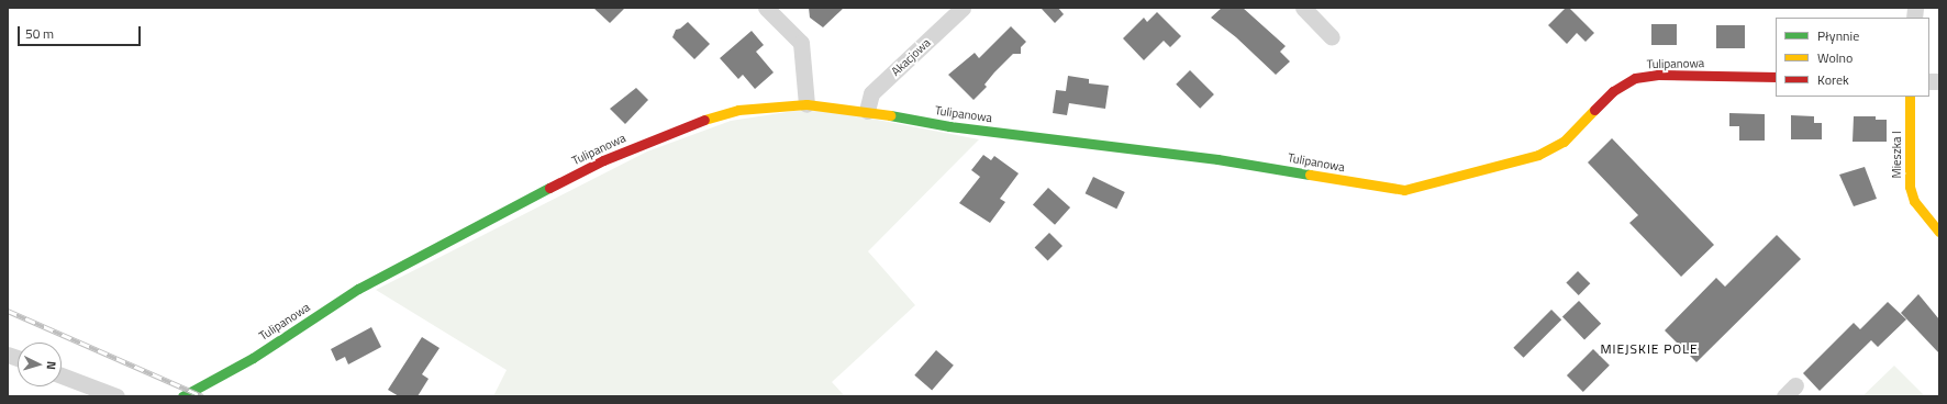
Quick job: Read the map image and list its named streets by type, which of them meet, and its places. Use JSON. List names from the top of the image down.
{
  "streets": {
    "street": ["Akacjowa", "Tulipanowa", "Mieszka I"]
  },
  "crossings": [
    ["Akacjowa", "Tulipanowa"]
  ],
  "districts": ["MIEJSKIE POLE"],
  "legend": ["Płynnie", "Wolno", "Korek"],
  "scale_bar": "50 m",
  "north": "right"
}
